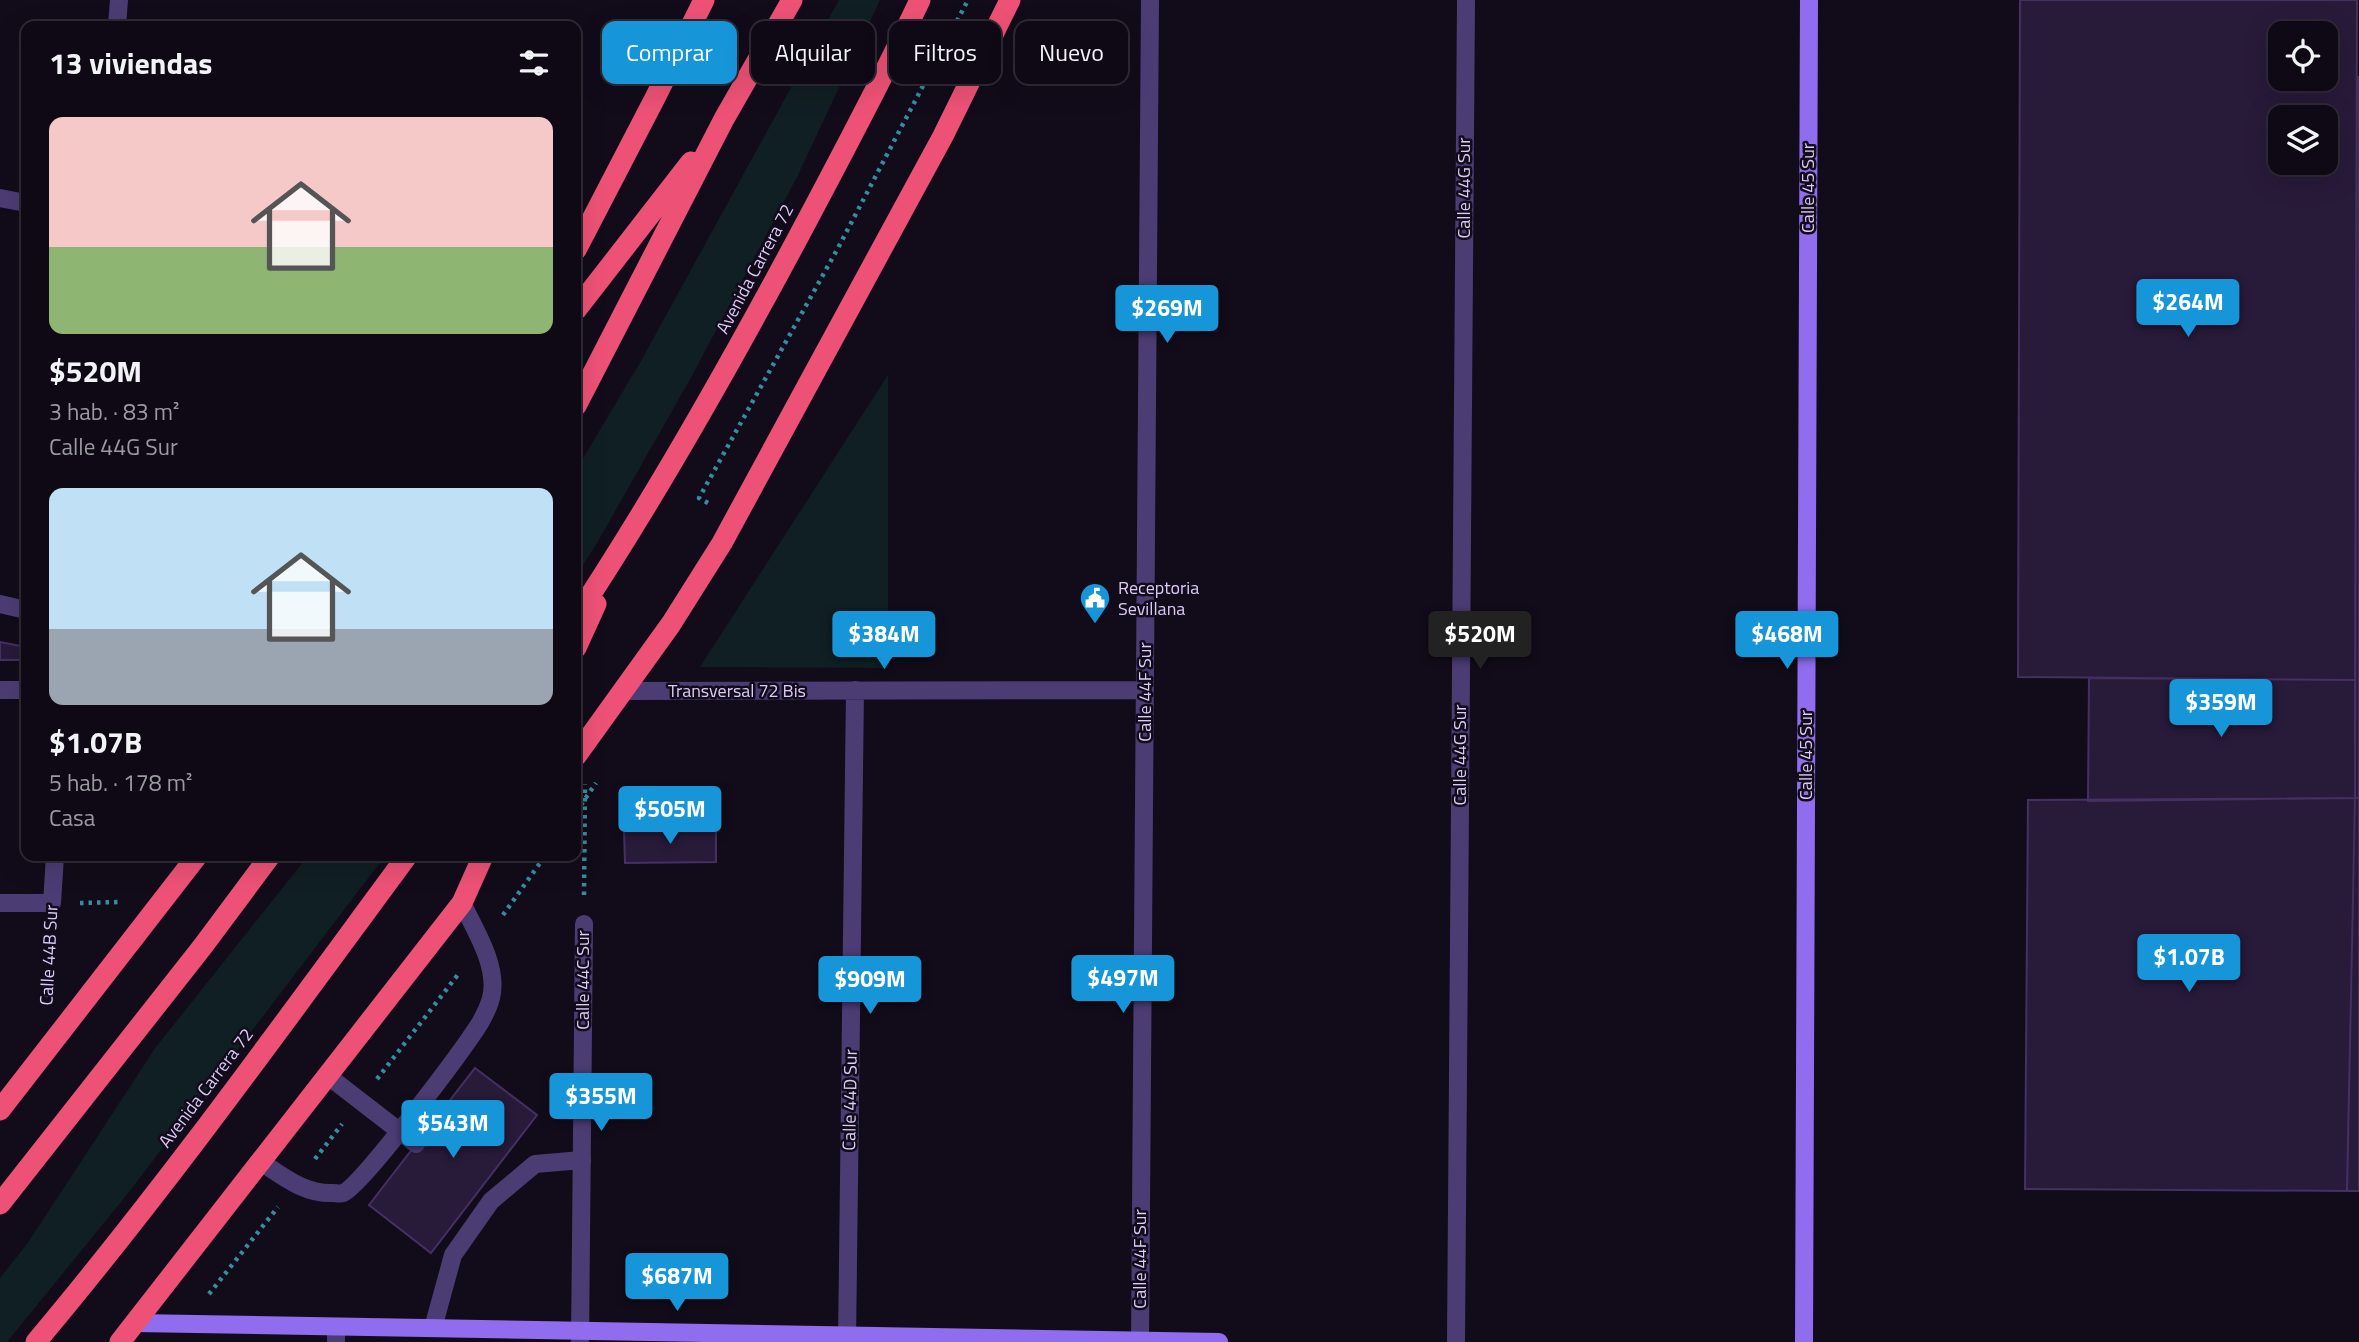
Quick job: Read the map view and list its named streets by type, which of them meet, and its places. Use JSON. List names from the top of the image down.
{
  "streets": {
    "highway": ["Avenida Carrera 72"],
    "street": [
      "Calle 44G Sur",
      "Calle 45 Sur",
      "Transversal 72 Bis",
      "Calle 44F Sur",
      "Calle 44B Sur",
      "Calle 44C Sur",
      "Calle 44D Sur"
    ]
  },
  "crossings": [
    ["Transversal 72 Bis", "Calle 44F Sur"],
    ["Transversal 72 Bis", "Calle 44D Sur"]
  ],
  "places": {
    "public building": ["Receptoria Sevillana"]
  },
  "page": {
    "chip": [
      "Comprar",
      "Alquilar",
      "Filtros",
      "Nuevo"
    ],
    "heading": "13 viviendas",
    "list": [
      {
        "name": "$520M",
        "note": "3 hab. · 83 m² · Calle 44G Sur"
      },
      {
        "name": "$1.07B",
        "note": "5 hab. · 178 m² · Casa"
      }
    ],
    "price": [
      "$264M",
      "$269M",
      "$384M",
      "$520M",
      "$468M",
      "$359M",
      "$505M",
      "$1.07B",
      "$497M",
      "$909M",
      "$355M",
      "$543M",
      "$687M"
    ]
  }
}
